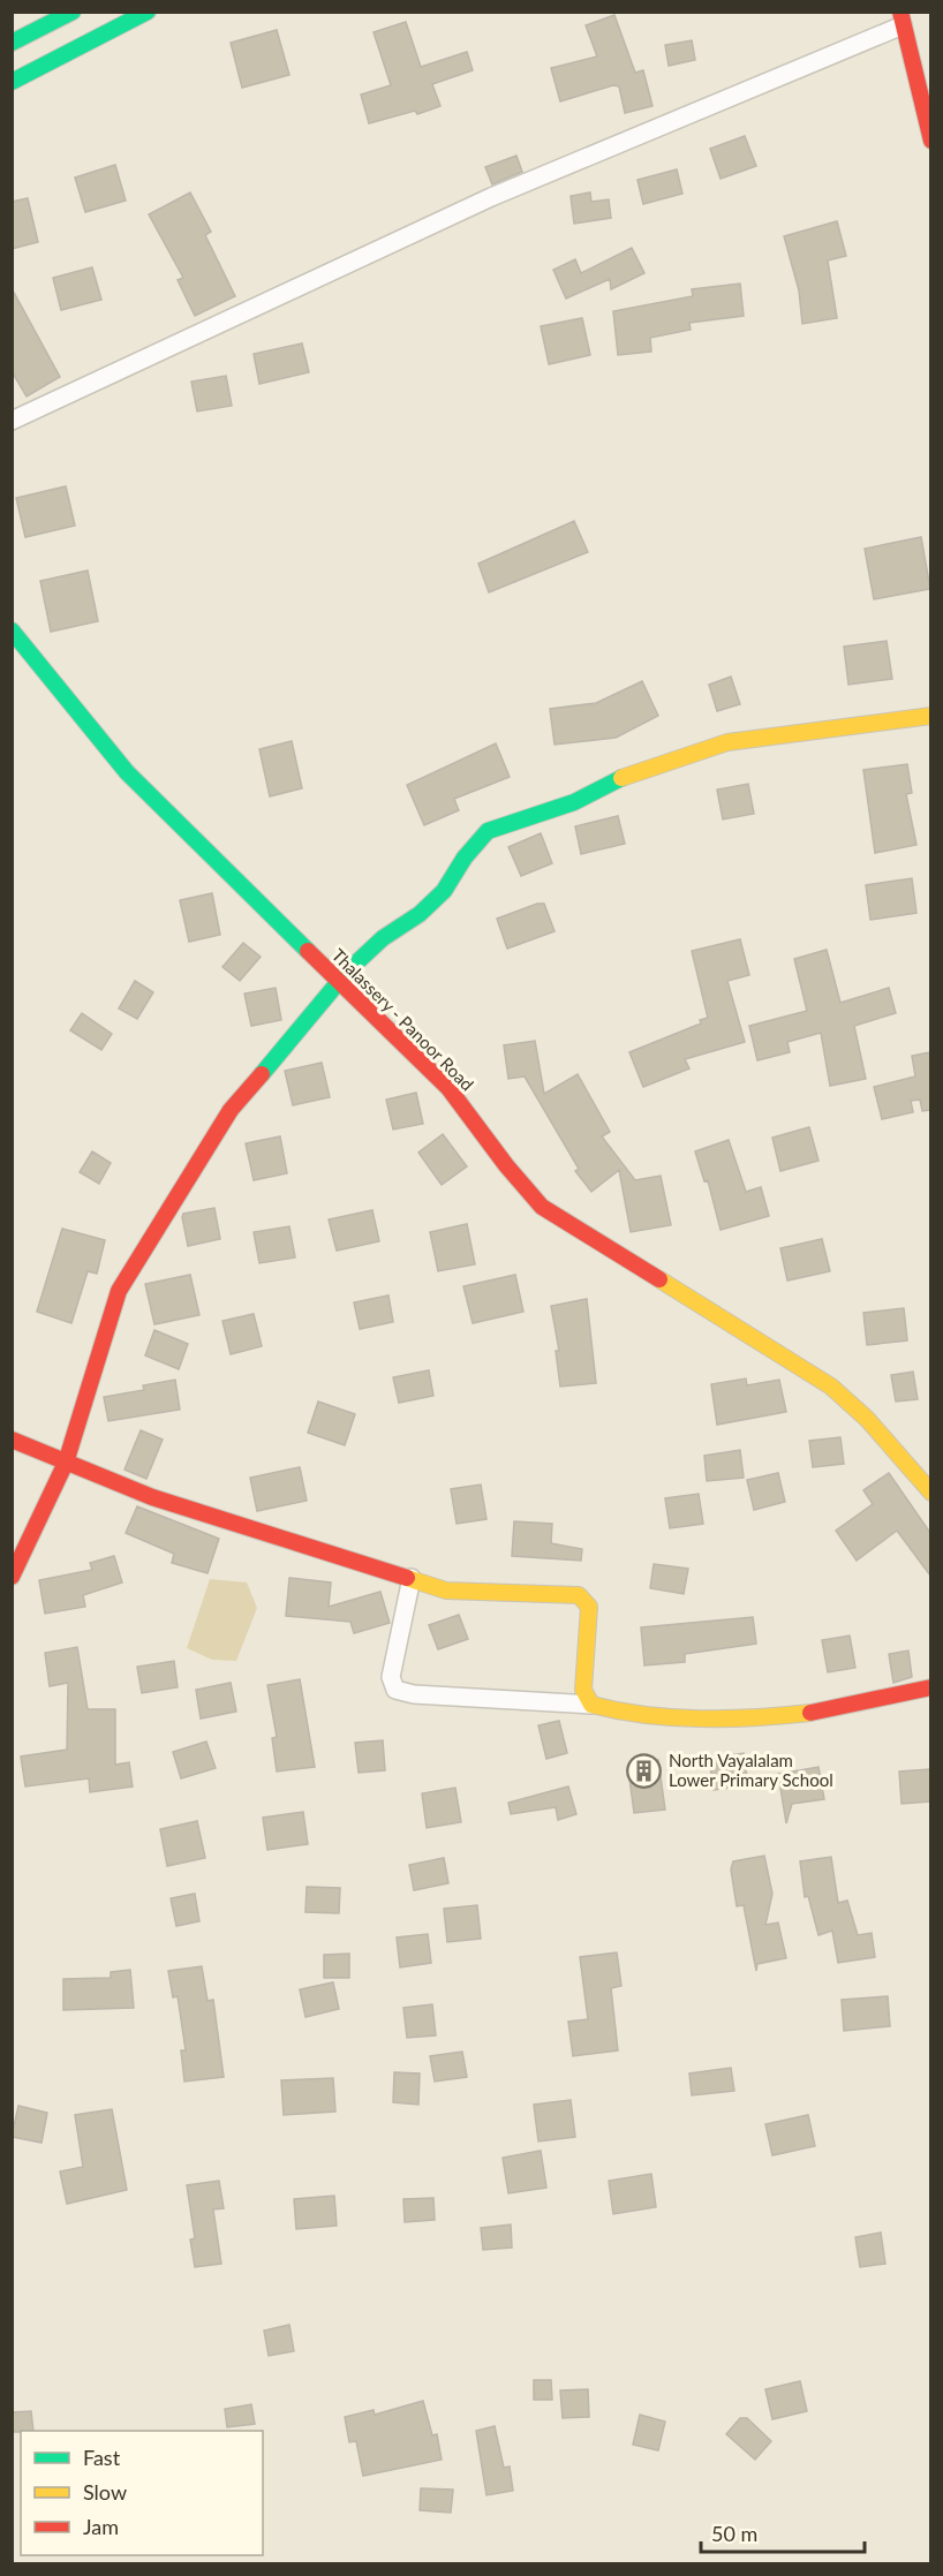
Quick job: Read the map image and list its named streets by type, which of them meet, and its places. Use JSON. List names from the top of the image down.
{
  "streets": {
    "main road": ["Thalassery - Panoor Road"]
  },
  "places": {
    "building": ["North Vayalalam Lower Primary School"]
  },
  "legend": ["Fast", "Slow", "Jam"],
  "scale_bar": "50 m"
}
